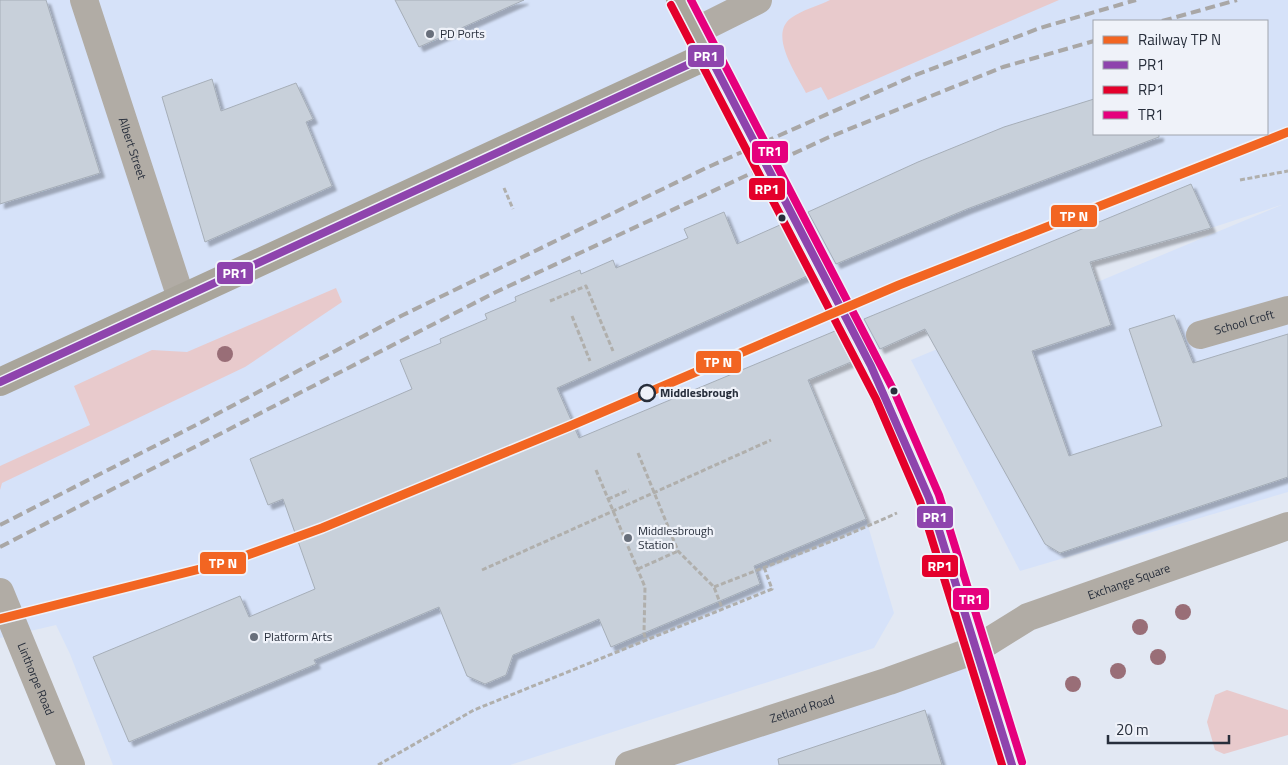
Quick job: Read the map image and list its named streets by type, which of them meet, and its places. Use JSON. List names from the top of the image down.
{
  "streets": {
    "street": [
      "Albert Street",
      "School Croft",
      "Exchange Square",
      "Linthorpe Road",
      "Zetland Road"
    ]
  },
  "crossings": [
    ["Exchange Square", "Zetland Road"]
  ],
  "places": [
    "PD Ports",
    "Middlesbrough",
    "Middlesbrough Station",
    "Platform Arts"
  ],
  "lines": ["transit line TR1", "transit line RP1", "transit line PR1"],
  "legend": [
    "Railway TP N",
    "PR1",
    "RP1",
    "TR1"
  ],
  "scale_bar": "20 m"
}
